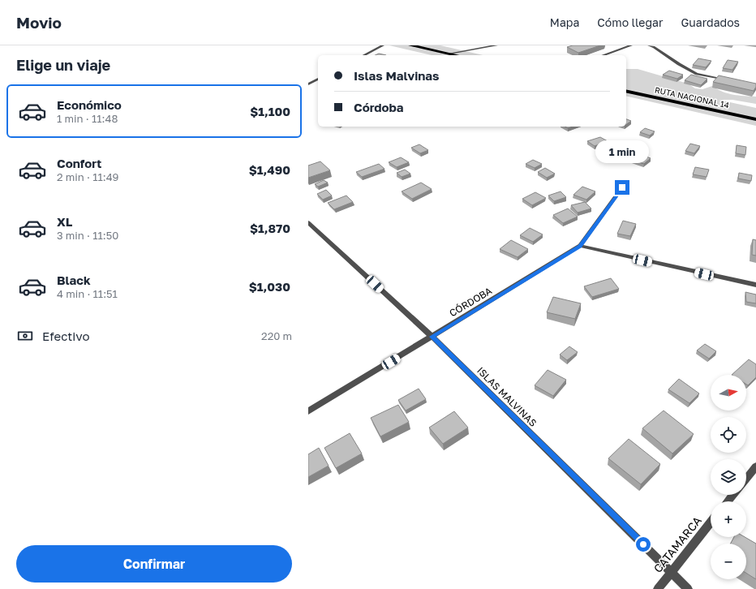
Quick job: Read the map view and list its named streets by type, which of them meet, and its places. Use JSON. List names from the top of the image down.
{
  "streets": {
    "highway": ["RUTA NACIONAL 14"],
    "street": ["CÓRDOBA", "ISLAS MALVINAS", "CATAMARCA"]
  },
  "crossings": [
    ["CÓRDOBA", "ISLAS MALVINAS"],
    ["ISLAS MALVINAS", "CATAMARCA"]
  ],
  "north": "right",
  "page": {
    "header": "Movio",
    "nav": ["Mapa", "Cómo llegar", "Guardados"],
    "heading": "Elige un viaje",
    "banner": ["Islas Malvinas", "Córdoba"],
    "list": [
      {
        "name": "Económico",
        "note": "1 min · 11:48",
        "value": "$1,100"
      },
      {
        "name": "Confort",
        "note": "2 min · 11:49",
        "value": "$1,490"
      },
      {
        "name": "XL",
        "note": "3 min · 11:50",
        "value": "$1,870"
      },
      {
        "name": "Black",
        "note": "4 min · 11:51",
        "value": "$1,030"
      }
    ],
    "bubble": "1 min",
    "pay": ["Efectivo", "220 m"],
    "map_buttons": ["+", "−"],
    "buttons": "Confirmar"
  }
}
